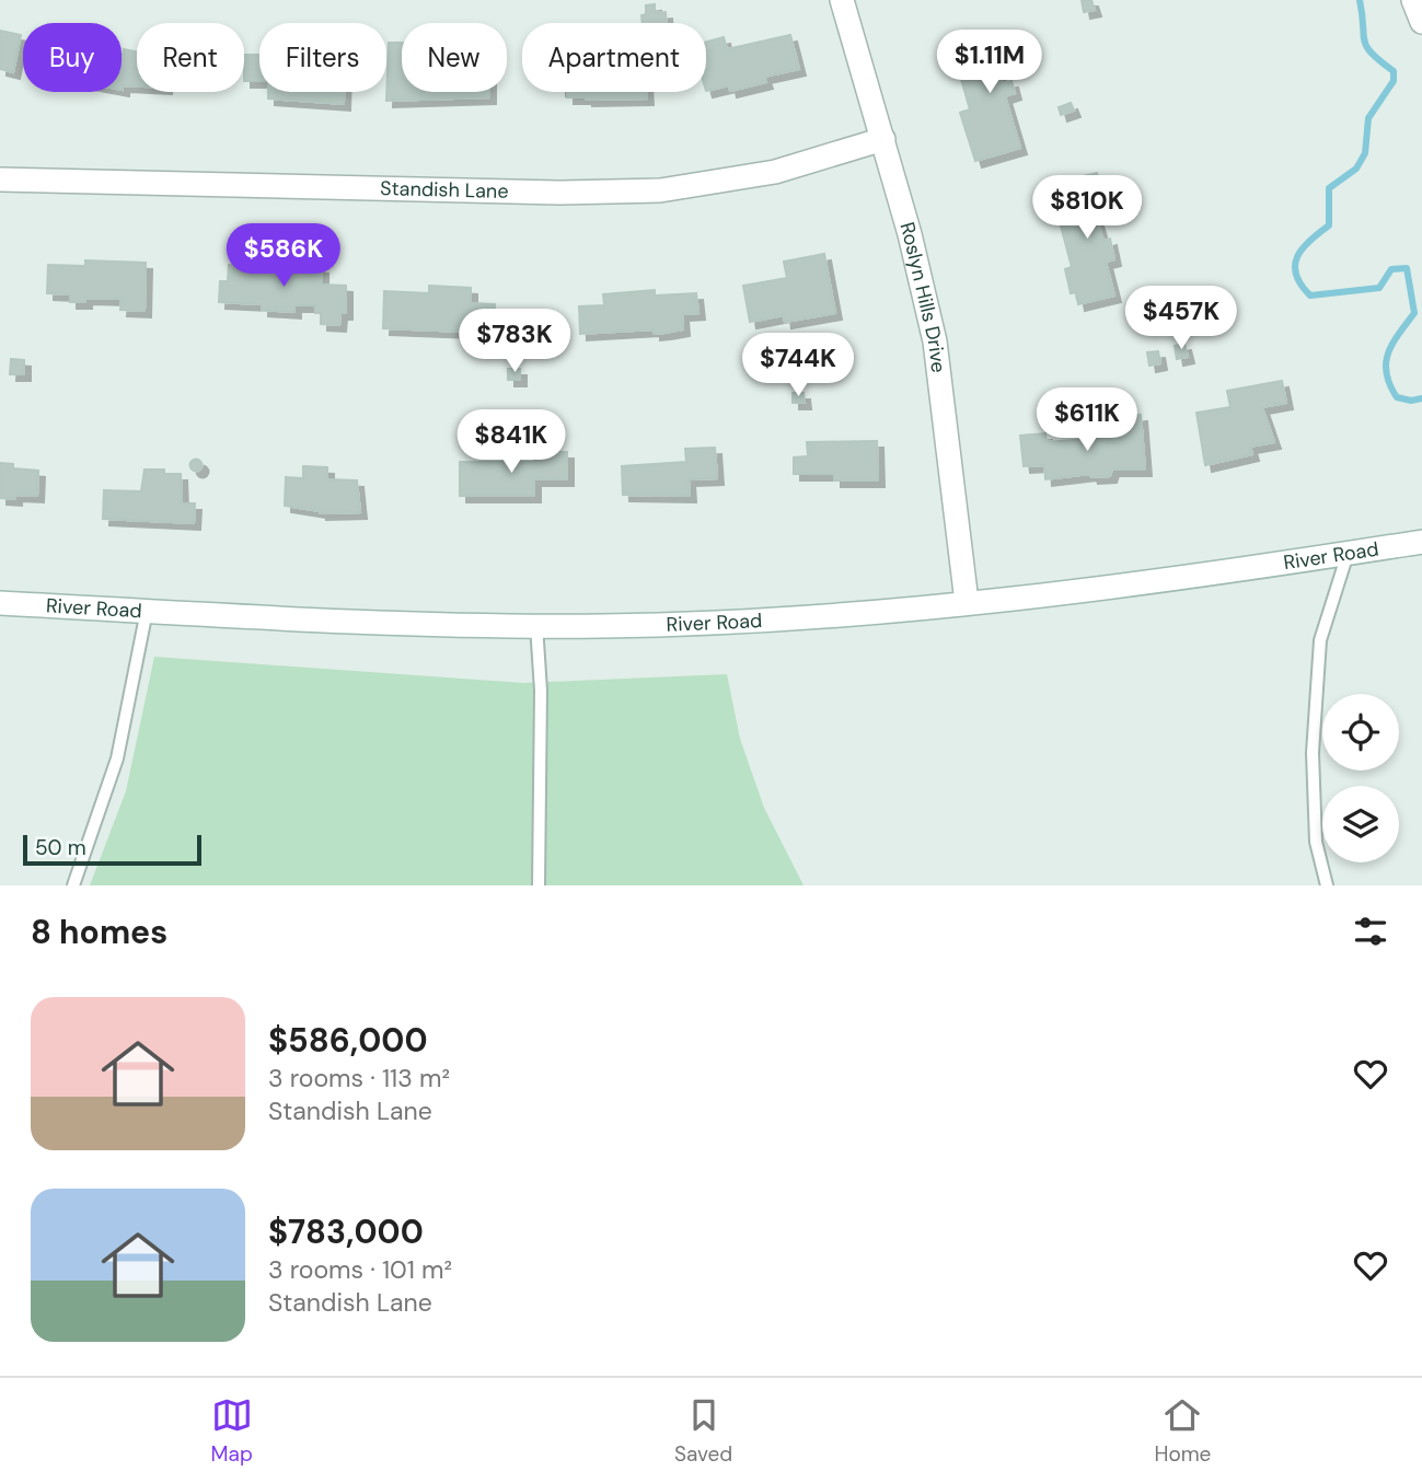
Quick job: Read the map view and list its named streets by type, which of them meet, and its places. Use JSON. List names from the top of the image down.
{
  "streets": {
    "street": ["Standish Lane", "Roslyn Hills Drive", "River Road"]
  },
  "crossings": [
    ["Standish Lane", "Roslyn Hills Drive"],
    ["Roslyn Hills Drive", "River Road"]
  ],
  "scale_bar": "50 m",
  "page": {
    "chip": [
      "Buy",
      "Rent",
      "Filters",
      "New",
      "Apartment"
    ],
    "price": [
      "$1.11M",
      "$810K",
      "$586K",
      "$457K",
      "$783K",
      "$744K",
      "$611K",
      "$841K"
    ],
    "scale": "50 m",
    "heading": "8 homes",
    "list": [
      {
        "name": "$586,000",
        "note": "3 rooms · 113 m² · Standish Lane"
      },
      {
        "name": "$783,000",
        "note": "3 rooms · 101 m² · Standish Lane"
      }
    ],
    "tabs": ["Map", "Saved", "Home"]
  }
}
